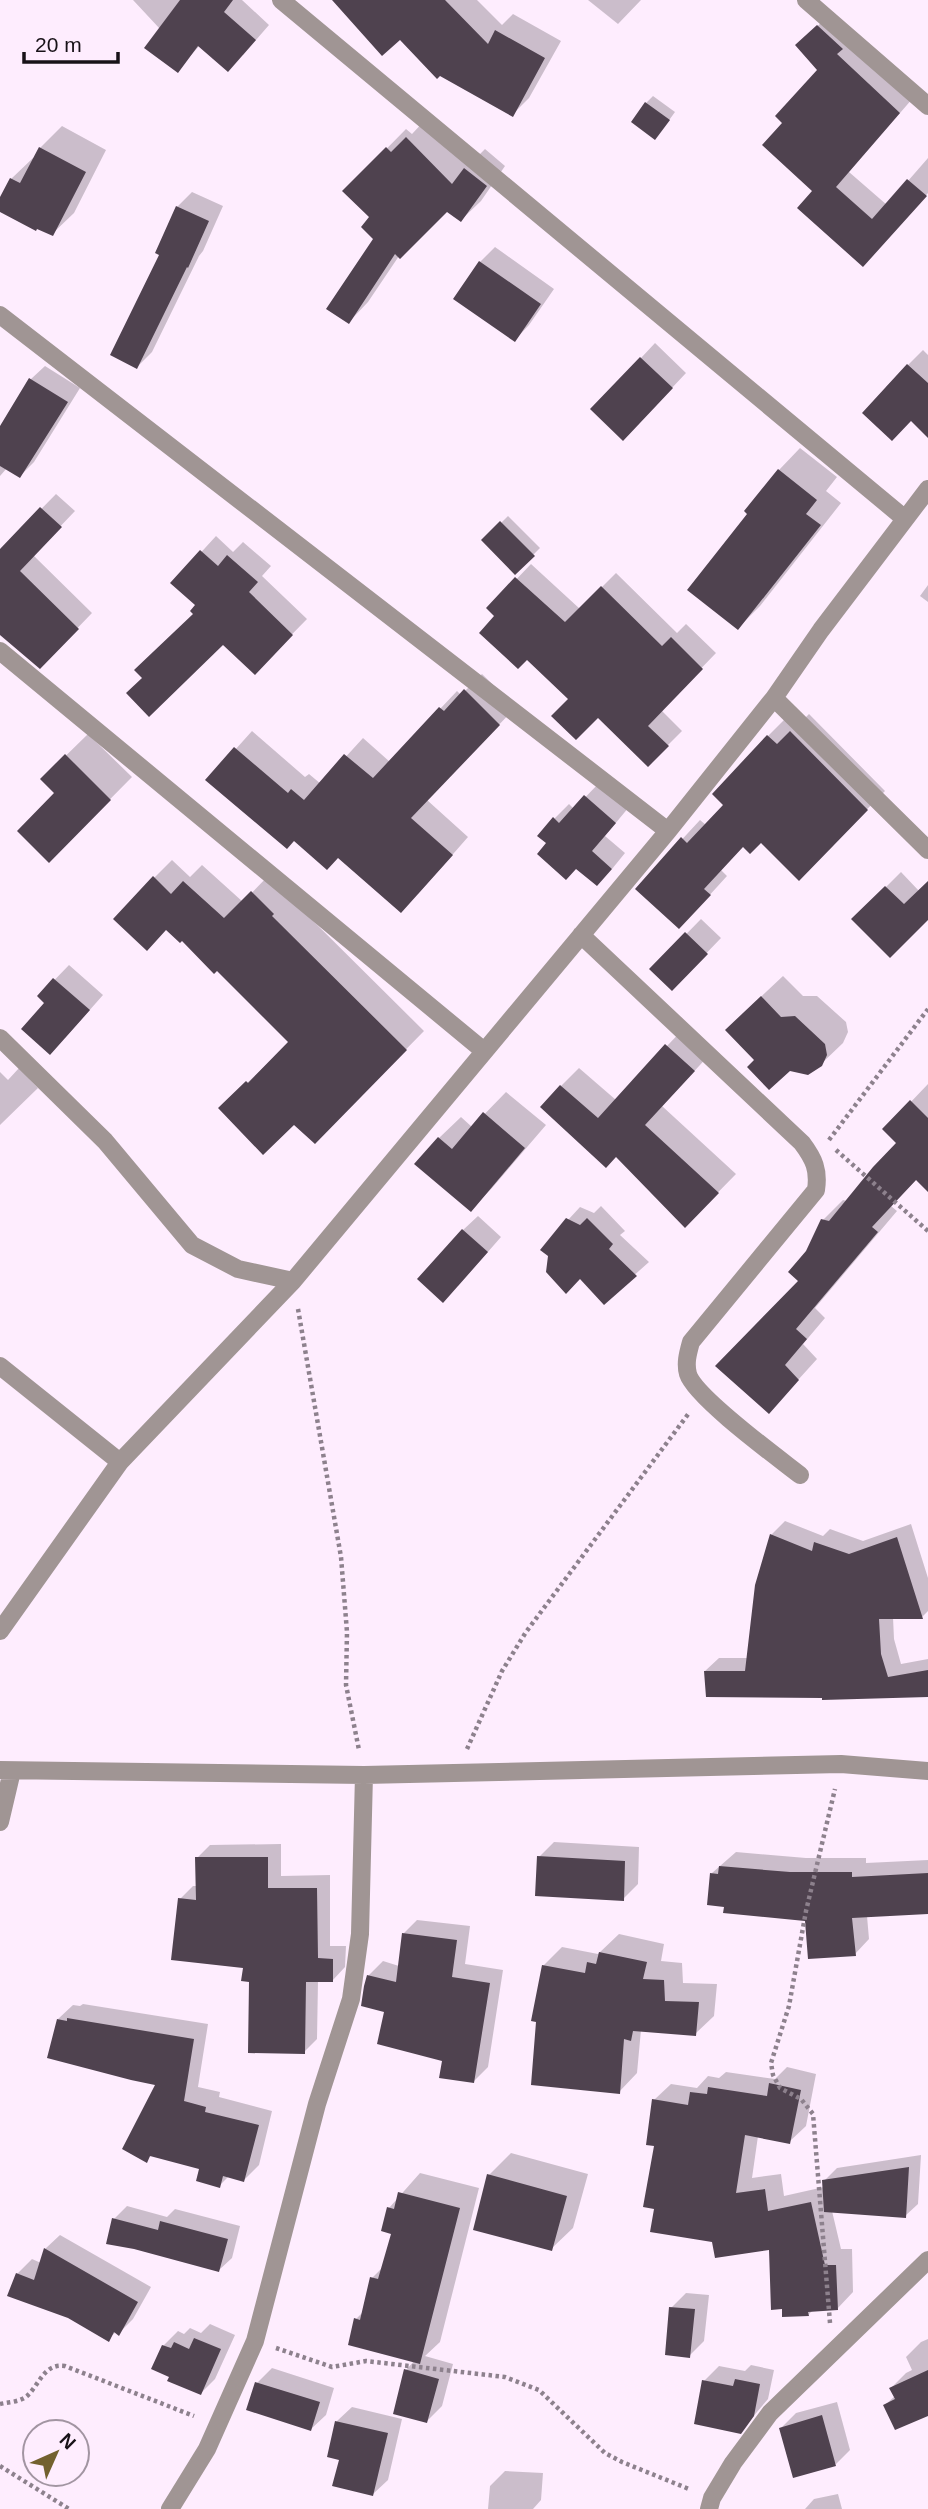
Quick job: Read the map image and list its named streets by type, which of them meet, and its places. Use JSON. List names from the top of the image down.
{
  "scale_bar": "20 m",
  "north": "top right"
}
